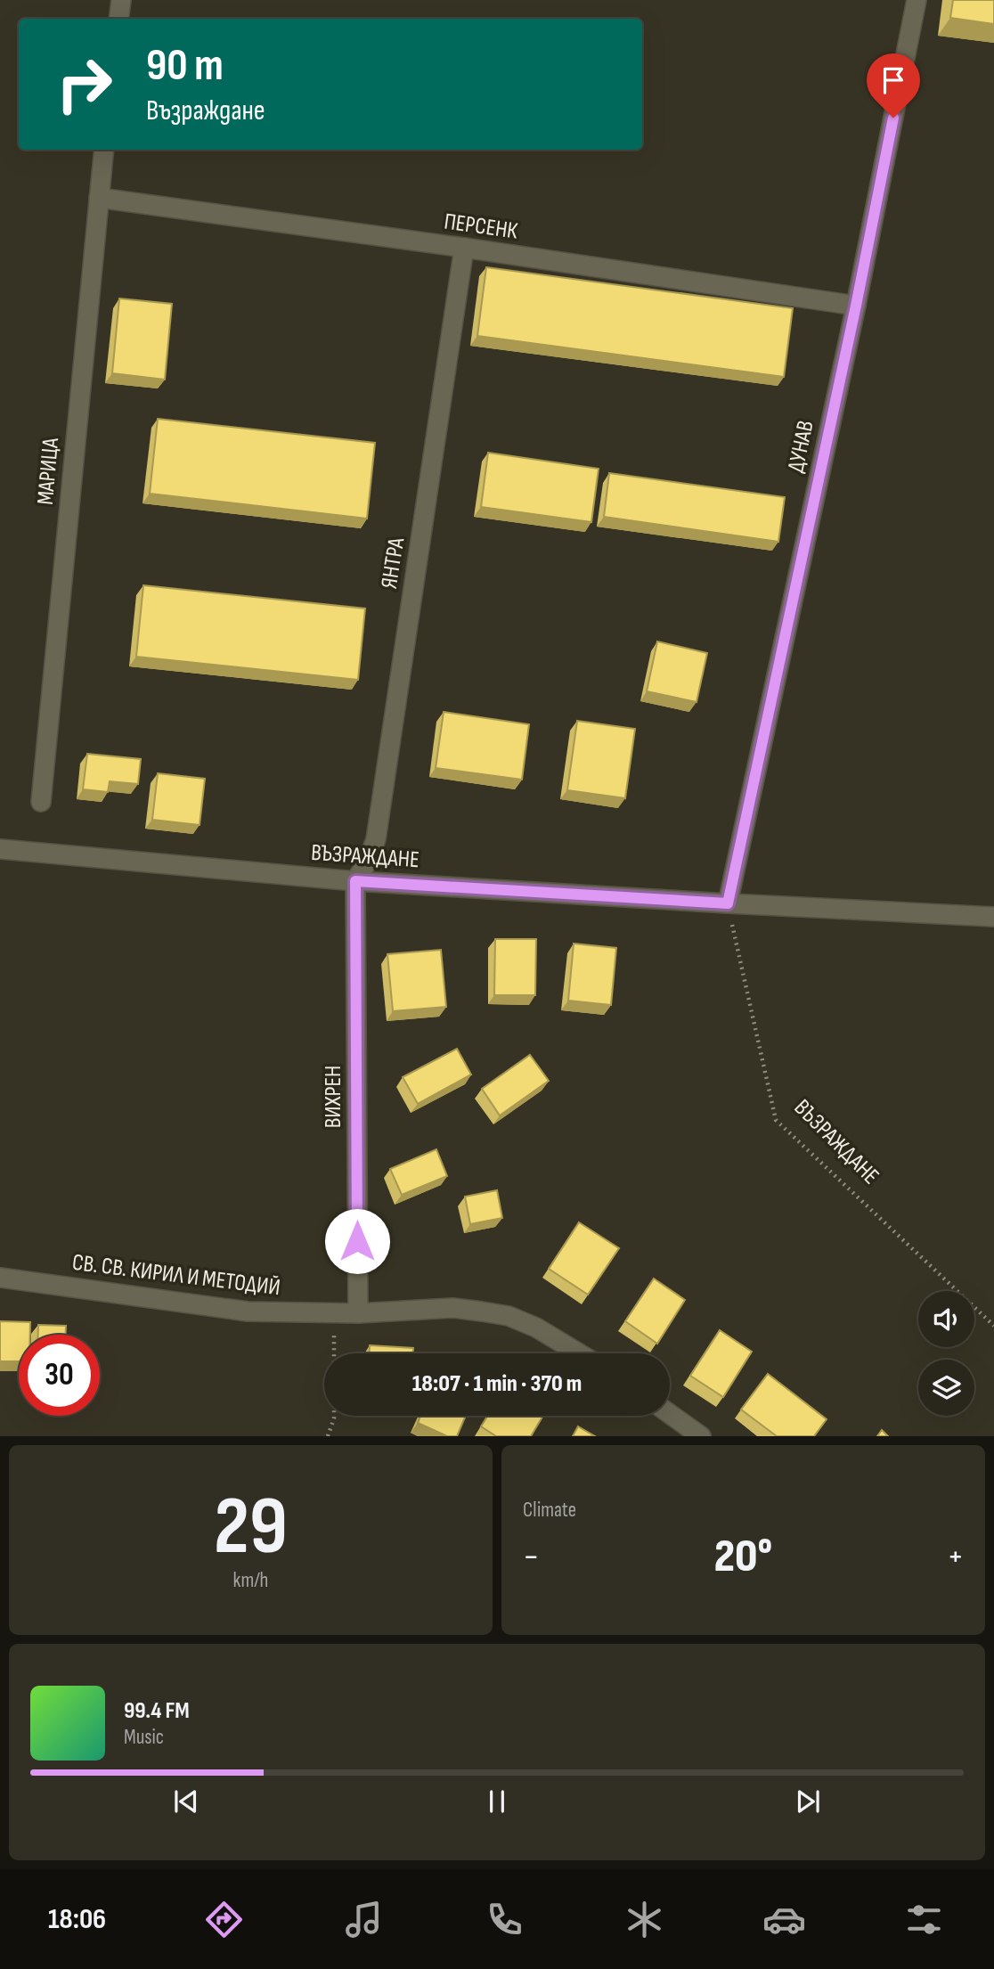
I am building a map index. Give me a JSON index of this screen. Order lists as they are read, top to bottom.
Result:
{
  "streets": {
    "street": [
      "ПЕРСЕНК",
      "ДУНАВ",
      "МАРИЦА",
      "ЯНТРА",
      "ВЪЗРАЖДАНЕ",
      "ВИХРЕН",
      "СВ. СВ. КИРИЛ И МЕТОДИЙ"
    ]
  },
  "crossings": [
    ["ПЕРСЕНК", "ДУНАВ"],
    ["ПЕРСЕНК", "МАРИЦА"],
    ["ПЕРСЕНК", "ЯНТРА"],
    ["ДУНАВ", "ВЪЗРАЖДАНЕ"],
    ["ЯНТРА", "ВЪЗРАЖДАНЕ"],
    ["ЯНТРА", "ВИХРЕН"],
    ["ВЪЗРАЖДАНЕ", "ВИХРЕН"],
    ["ВИХРЕН", "СВ. СВ. КИРИЛ И МЕТОДИЙ"]
  ],
  "page": {
    "turn": ["90 m", "Възраждане"],
    "limit": "30",
    "trip": "18:07 · 1 min · 370 m",
    "tile": [
      ["29", "km/h"],
      "Climate"
    ],
    "heat": ["−", "20°", "+"],
    "song": ["99.4 FM", "Music"],
    "tabs": "18:06"
  }
}
